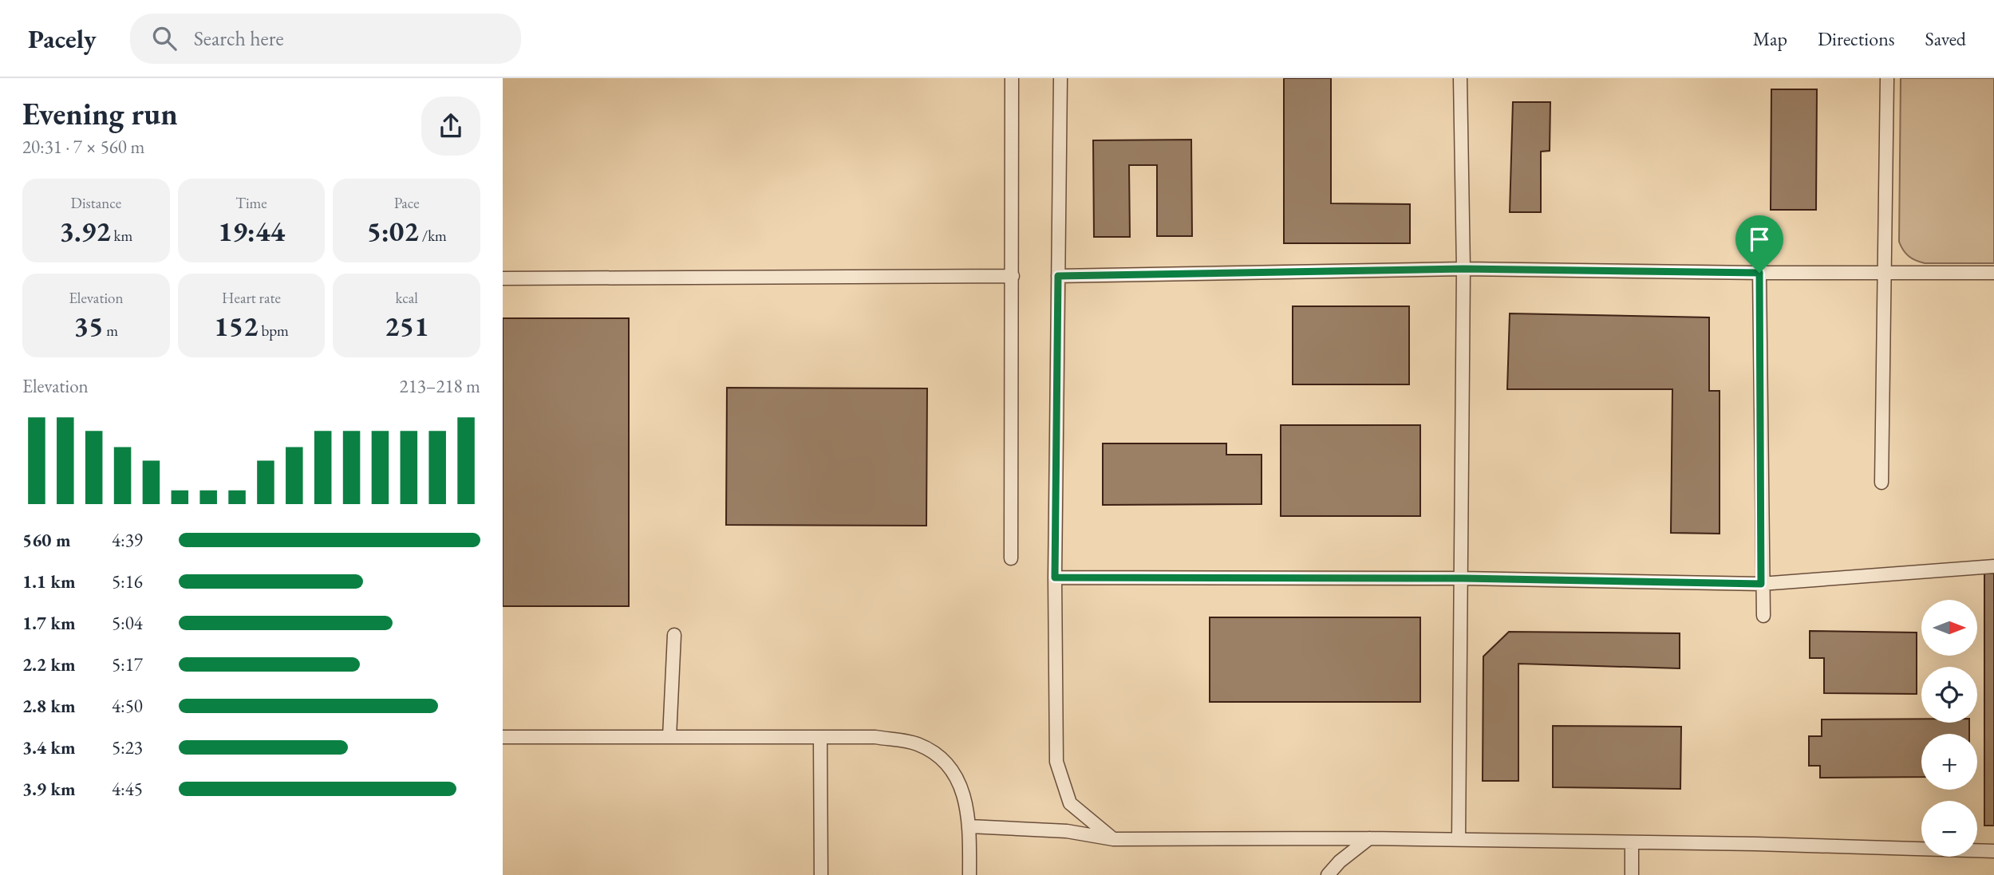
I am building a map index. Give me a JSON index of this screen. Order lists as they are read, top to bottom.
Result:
{
  "north": "right",
  "page": {
    "header": "Pacely",
    "search": "Search here",
    "nav": ["Map", "Directions", "Saved"],
    "heading": ["Evening run", "20:31 · 7 × 560 m"],
    "stats": [
      ["Distance", "3.92 km"],
      ["Time", "19:44"],
      ["Pace", "5:02 /km"],
      ["Elevation", "35 m"],
      ["Heart rate", "152 bpm"],
      ["kcal", "251"]
    ],
    "chart": ["Elevation", "213–218 m"],
    "list": [
      {
        "name": "560 m",
        "note": "4:39"
      },
      {
        "name": "1.1 km",
        "note": "5:16"
      },
      {
        "name": "1.7 km",
        "note": "5:04"
      },
      {
        "name": "2.2 km",
        "note": "5:17"
      },
      {
        "name": "2.8 km",
        "note": "4:50"
      },
      {
        "name": "3.4 km",
        "note": "5:23"
      },
      {
        "name": "3.9 km",
        "note": "4:45"
      }
    ],
    "map_buttons": ["+", "−"]
  }
}
